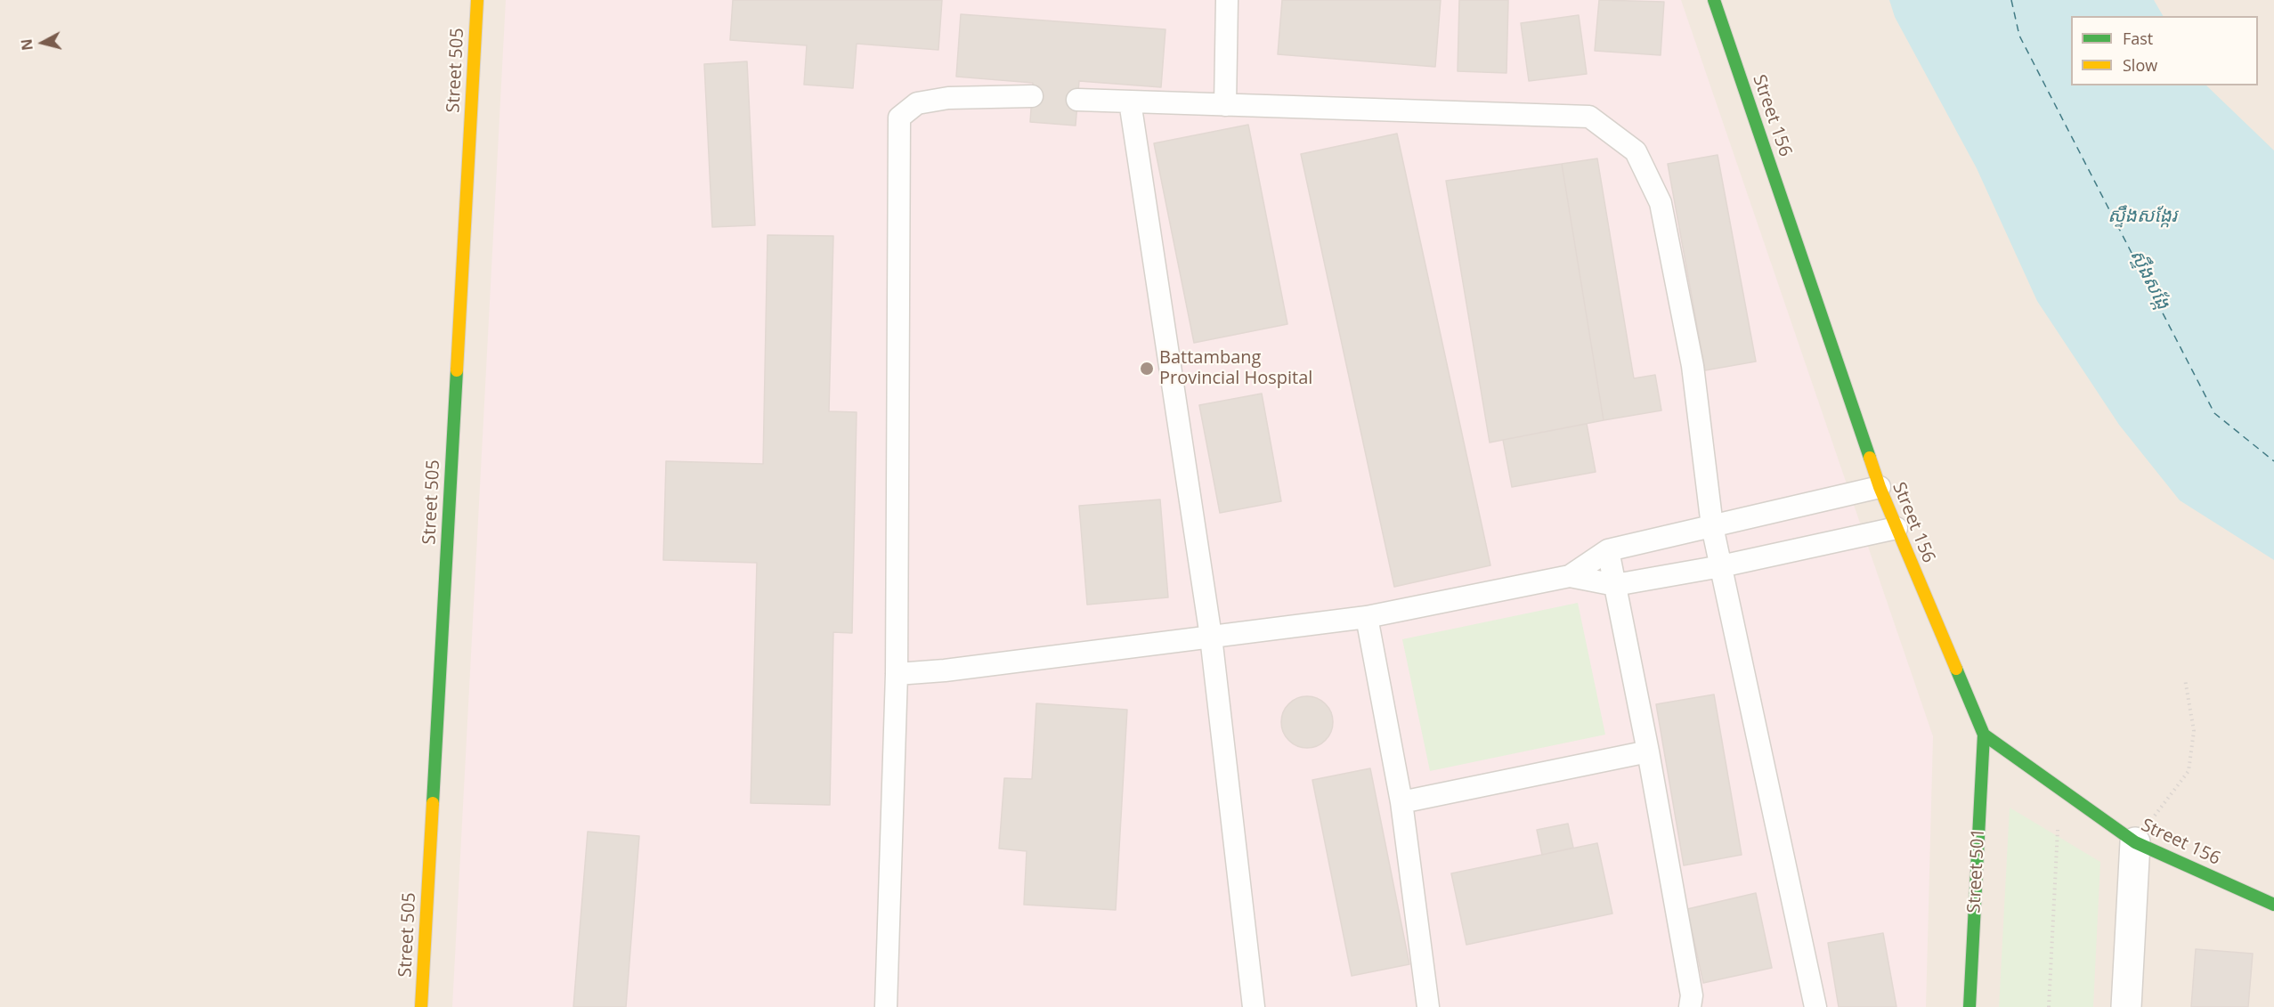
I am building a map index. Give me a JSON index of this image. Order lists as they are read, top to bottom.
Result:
{
  "streets": {
    "street": ["Street 505", "Street 156", "Street 501"]
  },
  "crossings": [
    ["Street 156", "Street 501"]
  ],
  "water": ["ស្ទឹងសង្កែរ", "ស្ទឹងសង្កែ"],
  "places": ["Battambang Provincial Hospital"],
  "legend": ["Fast", "Slow"],
  "north": "left"
}
